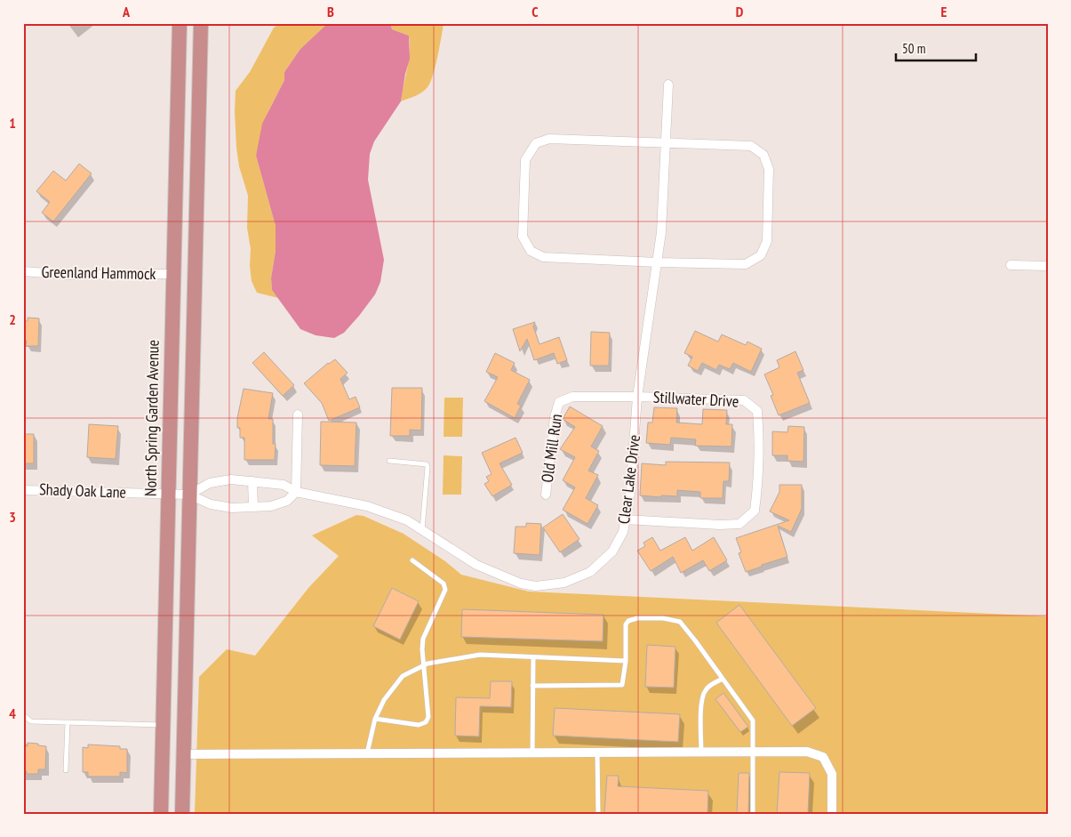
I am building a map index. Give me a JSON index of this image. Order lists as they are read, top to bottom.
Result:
{
  "streets": {
    "highway": ["North Spring Garden Avenue"],
    "street": [
      "Greenland Hammock",
      "Stillwater Drive",
      "Old Mill Run",
      "Clear Lake Drive",
      "Shady Oak Lane"
    ]
  },
  "crossings": [
    ["Greenland Hammock", "North Spring Garden Avenue"],
    ["Stillwater Drive", "Old Mill Run"],
    ["Stillwater Drive", "Clear Lake Drive"],
    ["North Spring Garden Avenue", "Clear Lake Drive"],
    ["North Spring Garden Avenue", "Shady Oak Lane"],
    ["Old Mill Run", "Clear Lake Drive"],
    ["Clear Lake Drive", "Shady Oak Lane"]
  ],
  "scale_bar": "50 m",
  "grid": {
    "columns": [
      "A",
      "B",
      "C",
      "D",
      "E"
    ],
    "rows": [
      "1",
      "2",
      "3",
      "4"
    ]
  }
}
